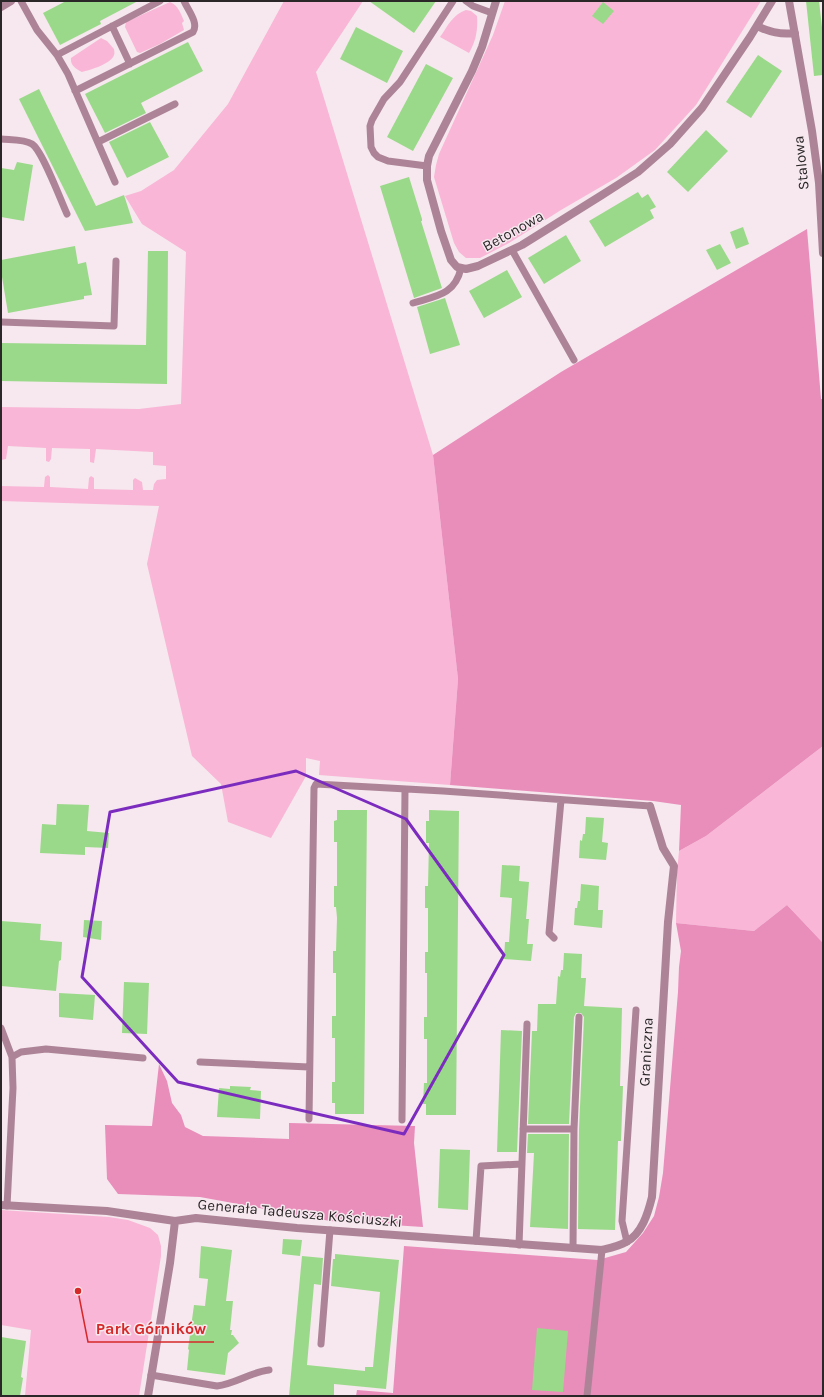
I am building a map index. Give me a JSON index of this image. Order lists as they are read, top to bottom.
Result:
{
  "streets": {
    "street": [
      "Stalowa",
      "Betonowa",
      "Graniczna",
      "Generała Tadeusza Kościuszki"
    ]
  },
  "crossings": [
    ["Graniczna", "Generała Tadeusza Kościuszki"]
  ],
  "places": ["Park Górników"]
}
